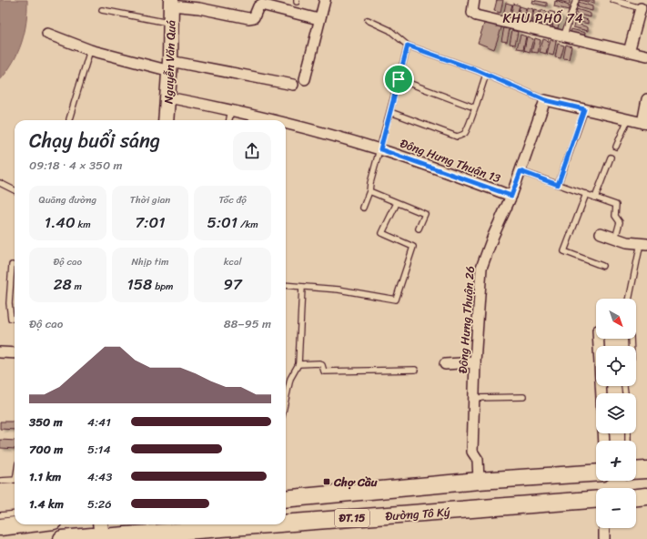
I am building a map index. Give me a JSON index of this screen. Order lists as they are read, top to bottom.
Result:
{
  "streets": {
    "main road": ["Nguyễn Văn Quá", "Đường Tô Ký", "ĐT.15"],
    "street": ["Đông Hưng Thuận 13", "Đông Hưng Thuận 26"]
  },
  "crossings": [
    ["Nguyễn Văn Quá", "Đông Hưng Thuận 13"],
    ["Đông Hưng Thuận 13", "Đông Hưng Thuận 26"],
    ["Đông Hưng Thuận 26", "ĐT.15"]
  ],
  "districts": ["KHU PHỐ 74"],
  "places": {
    "transit": ["Chợ Cầu"]
  },
  "north": "bottom right",
  "page": {
    "heading": ["Chạy buổi sáng", "09:18 · 4 × 350 m"],
    "stats": [
      ["Quãng đường", "1.40 km"],
      ["Thời gian", "7:01"],
      ["Tốc độ", "5:01 /km"],
      ["Độ cao", "28 m"],
      ["Nhịp tim", "158 bpm"],
      ["kcal", "97"]
    ],
    "map_buttons": ["+", "−"],
    "chart": ["Độ cao", "88–95 m"],
    "list": [
      {
        "name": "350 m",
        "note": "4:41"
      },
      {
        "name": "700 m",
        "note": "5:14"
      },
      {
        "name": "1.1 km",
        "note": "4:43"
      },
      {
        "name": "1.4 km",
        "note": "5:26"
      }
    ]
  }
}
